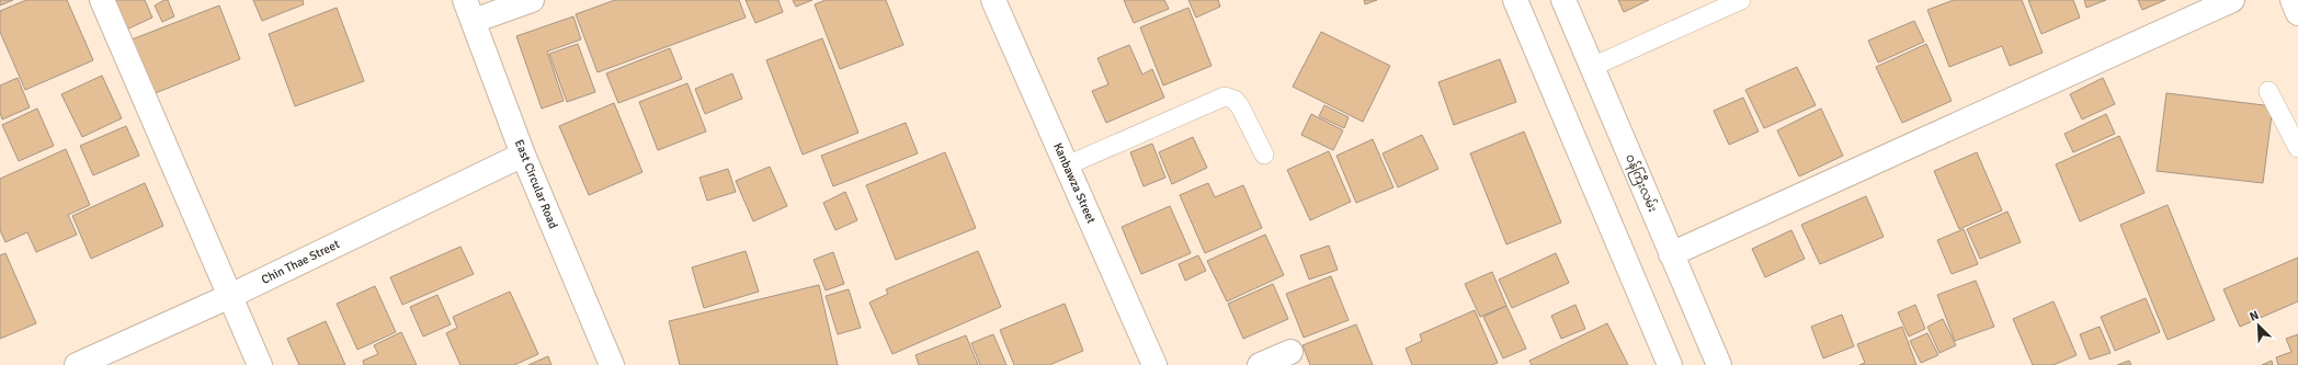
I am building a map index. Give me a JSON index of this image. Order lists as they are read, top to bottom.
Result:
{
  "streets": {
    "street": [
      "Kanbawza Street",
      "ဝန်ကြီးလမ်း",
      "East Circular Road",
      "Chin Thae Street"
    ]
  },
  "crossings": [
    ["East Circular Road", "Chin Thae Street"]
  ],
  "north": "top left"
}
